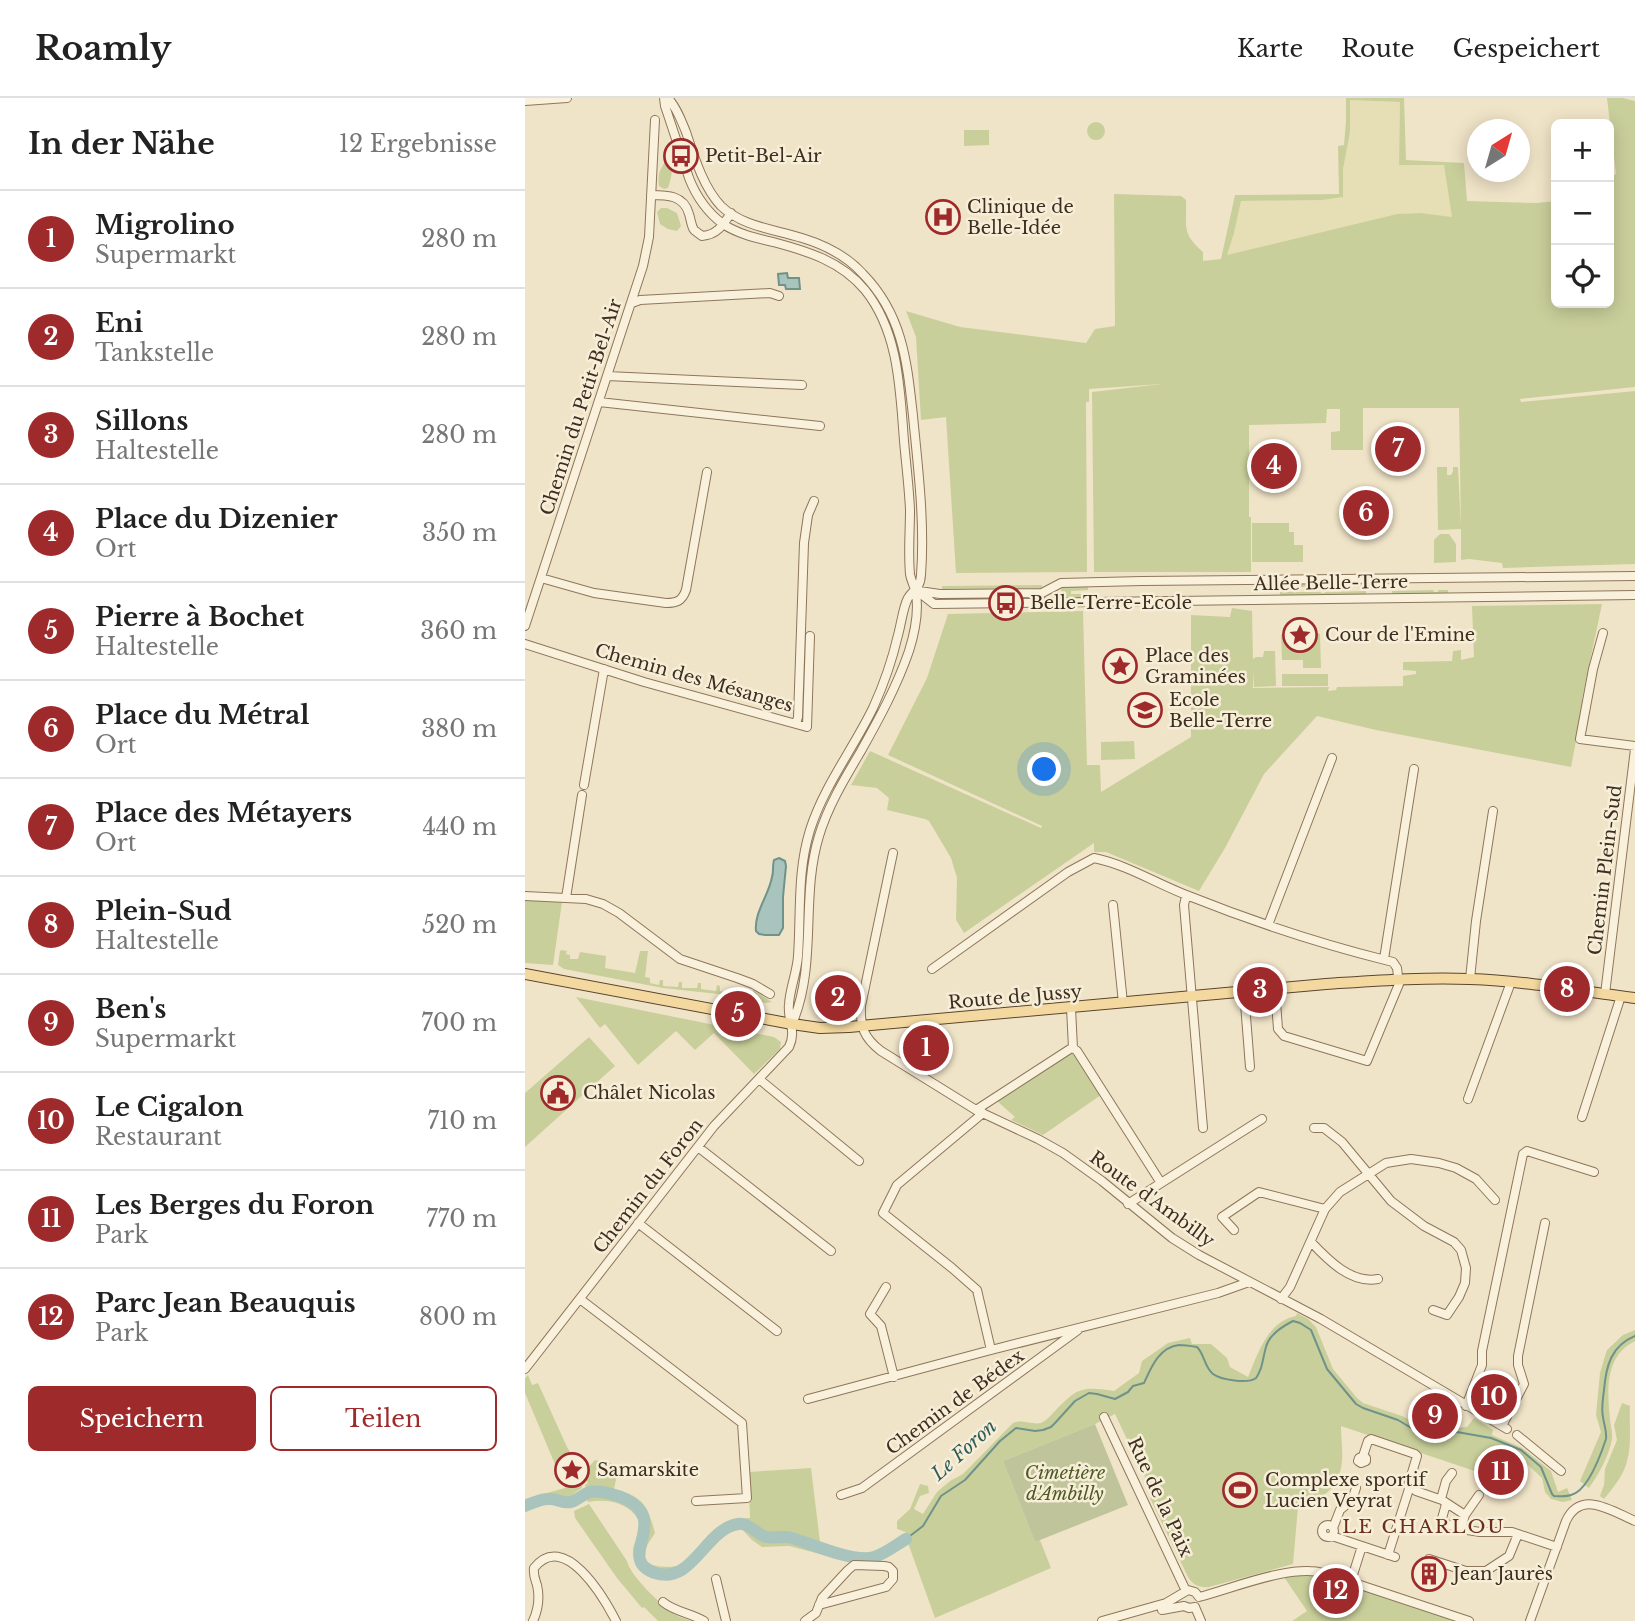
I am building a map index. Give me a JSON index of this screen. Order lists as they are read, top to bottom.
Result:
{
  "streets": {
    "main road": ["Route de Jussy"],
    "street": [
      "Chemin du Petit-Bel-Air",
      "Allée Belle-Terre",
      "Chemin des Mésanges",
      "Chemin Plein-Sud",
      "Chemin du Foron",
      "Route d'Ambilly",
      "Chemin de Bédex",
      "Rue de la Paix"
    ]
  },
  "crossings": [
    ["Allée Belle-Terre", "Chemin du Foron"],
    ["Chemin Plein-Sud", "Route de Jussy"],
    ["Route de Jussy", "Chemin du Foron"],
    ["Route de Jussy", "Route d'Ambilly"],
    ["Route d'Ambilly", "Chemin de Bédex"]
  ],
  "districts": ["LE CHARLOU"],
  "water": ["Le Foron"],
  "parks": ["Cimetière d'Ambilly"],
  "places": {
    "bus stop": ["Petit-Bel-Air", "Belle-Terre-Ecole"],
    "hospital": ["Clinique de Belle-Idée"],
    "place": ["Cour de l'Emine", "Place des Graminées", "Samarskite"],
    "school or university": ["Ecole Belle-Terre"],
    "public building": ["Châlet Nicolas"],
    "sports": ["Complexe sportif Lucien Veyrat"],
    "building": ["Jean Jaurès"]
  },
  "north": "top right",
  "page": {
    "header": "Roamly",
    "nav": ["Karte", "Route", "Gespeichert"],
    "heading": ["In der Nähe", "12 Ergebnisse"],
    "map_buttons": ["+", "−"],
    "list": [
      {
        "mark": "1",
        "name": "Migrolino",
        "note": "Supermarkt",
        "value": "280 m"
      },
      {
        "mark": "2",
        "name": "Eni",
        "note": "Tankstelle",
        "value": "280 m"
      },
      {
        "mark": "3",
        "name": "Sillons",
        "note": "Haltestelle",
        "value": "280 m"
      },
      {
        "mark": "4",
        "name": "Place du Dizenier",
        "note": "Ort",
        "value": "350 m"
      },
      {
        "mark": "5",
        "name": "Pierre à Bochet",
        "note": "Haltestelle",
        "value": "360 m"
      },
      {
        "mark": "6",
        "name": "Place du Métral",
        "note": "Ort",
        "value": "380 m"
      },
      {
        "mark": "7",
        "name": "Place des Métayers",
        "note": "Ort",
        "value": "440 m"
      },
      {
        "mark": "8",
        "name": "Plein-Sud",
        "note": "Haltestelle",
        "value": "520 m"
      },
      {
        "mark": "9",
        "name": "Ben's",
        "note": "Supermarkt",
        "value": "700 m"
      },
      {
        "mark": "10",
        "name": "Le Cigalon",
        "note": "Restaurant",
        "value": "710 m"
      },
      {
        "mark": "11",
        "name": "Les Berges du Foron",
        "note": "Park",
        "value": "770 m"
      },
      {
        "mark": "12",
        "name": "Parc Jean Beauquis",
        "note": "Park",
        "value": "800 m"
      }
    ],
    "pins": [
      "7",
      "4",
      "6",
      "8",
      "3",
      "2",
      "5",
      "1",
      "10",
      "9",
      "11",
      "12"
    ],
    "buttons": ["Speichern", "Teilen"]
  }
}
